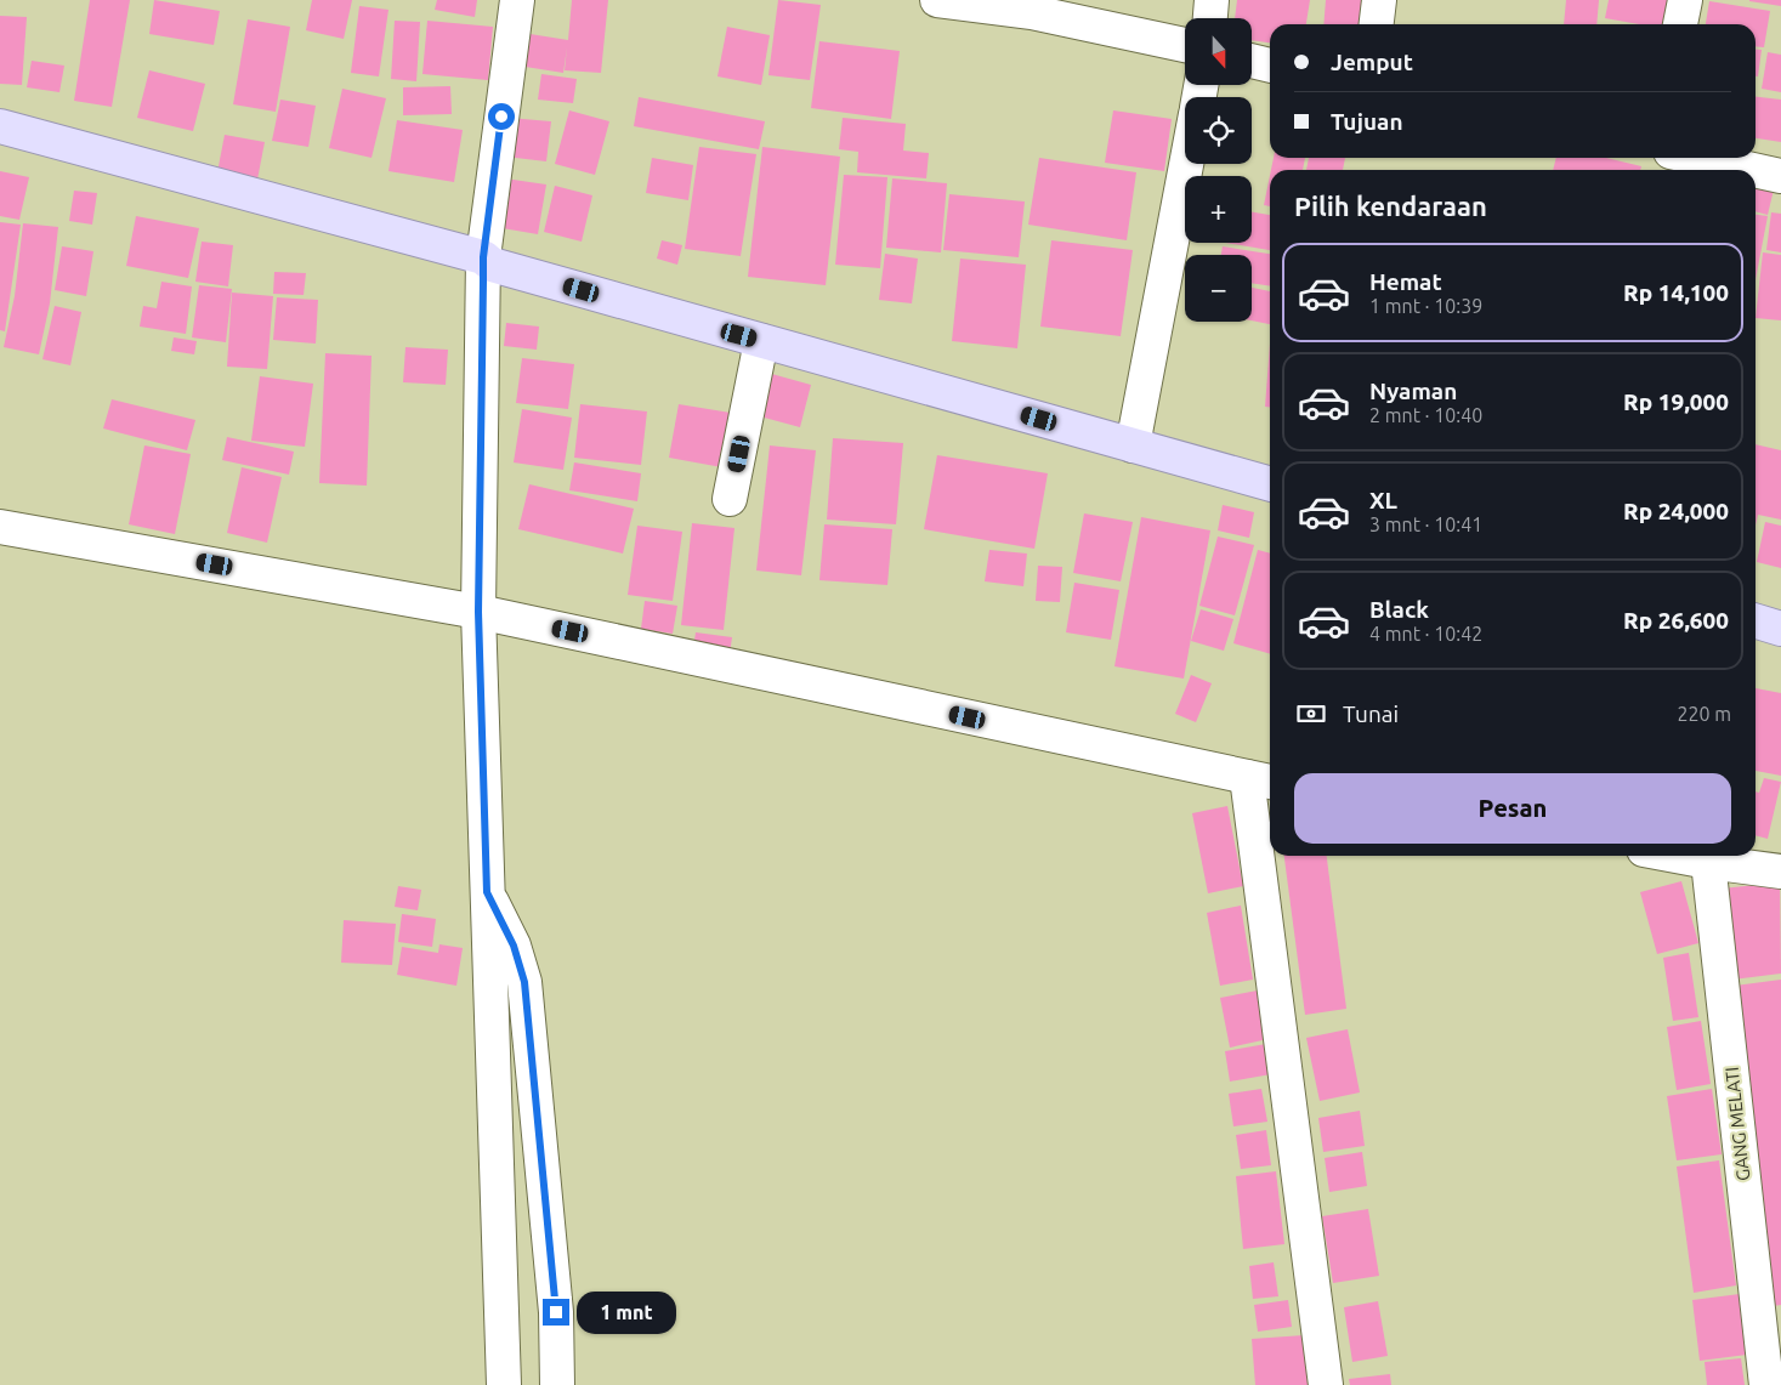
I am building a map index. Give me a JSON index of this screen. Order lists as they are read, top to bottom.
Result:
{
  "streets": {
    "street": ["GANG MELATI"]
  },
  "north": "bottom",
  "page": {
    "map_buttons": ["+", "−"],
    "banner": ["Jemput", "Tujuan"],
    "heading": "Pilih kendaraan",
    "list": [
      {
        "name": "Hemat",
        "note": "1 mnt · 10:39",
        "value": "Rp 14,100"
      },
      {
        "name": "Nyaman",
        "note": "2 mnt · 10:40",
        "value": "Rp 19,000"
      },
      {
        "name": "XL",
        "note": "3 mnt · 10:41",
        "value": "Rp 24,000"
      },
      {
        "name": "Black",
        "note": "4 mnt · 10:42",
        "value": "Rp 26,600"
      }
    ],
    "pay": ["Tunai", "220 m"],
    "buttons": "Pesan",
    "bubble": "1 mnt"
  }
}
